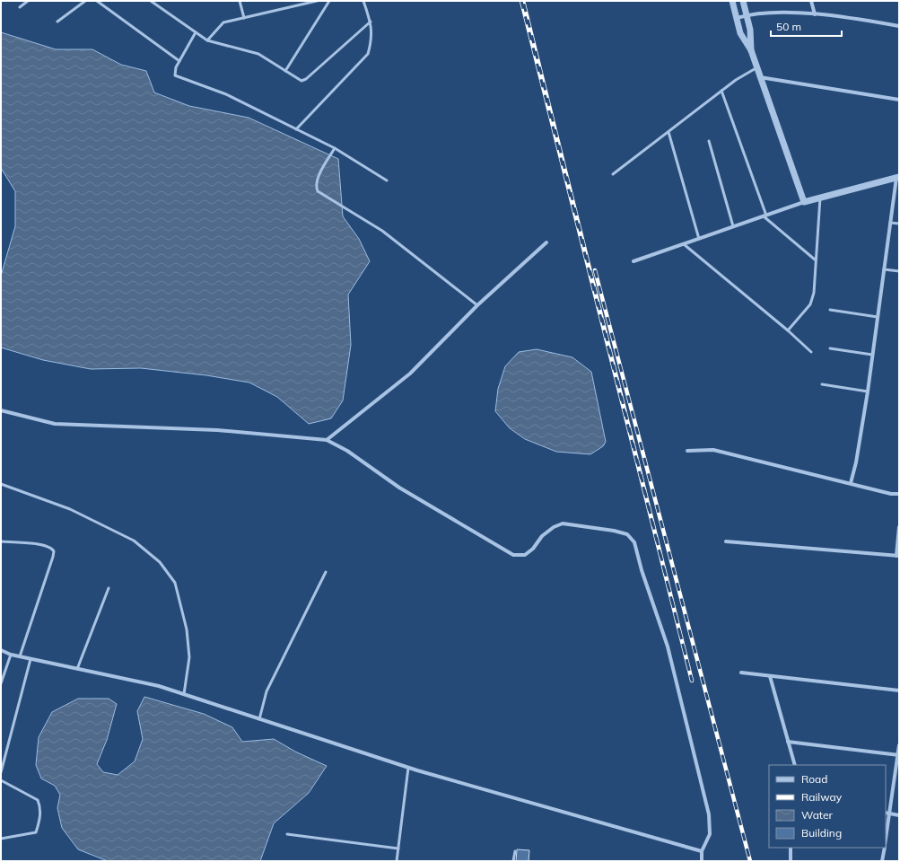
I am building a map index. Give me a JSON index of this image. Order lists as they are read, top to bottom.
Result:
{
  "legend": [
    "Road",
    "Railway",
    "Water",
    "Building"
  ],
  "scale_bar": "50 m"
}
